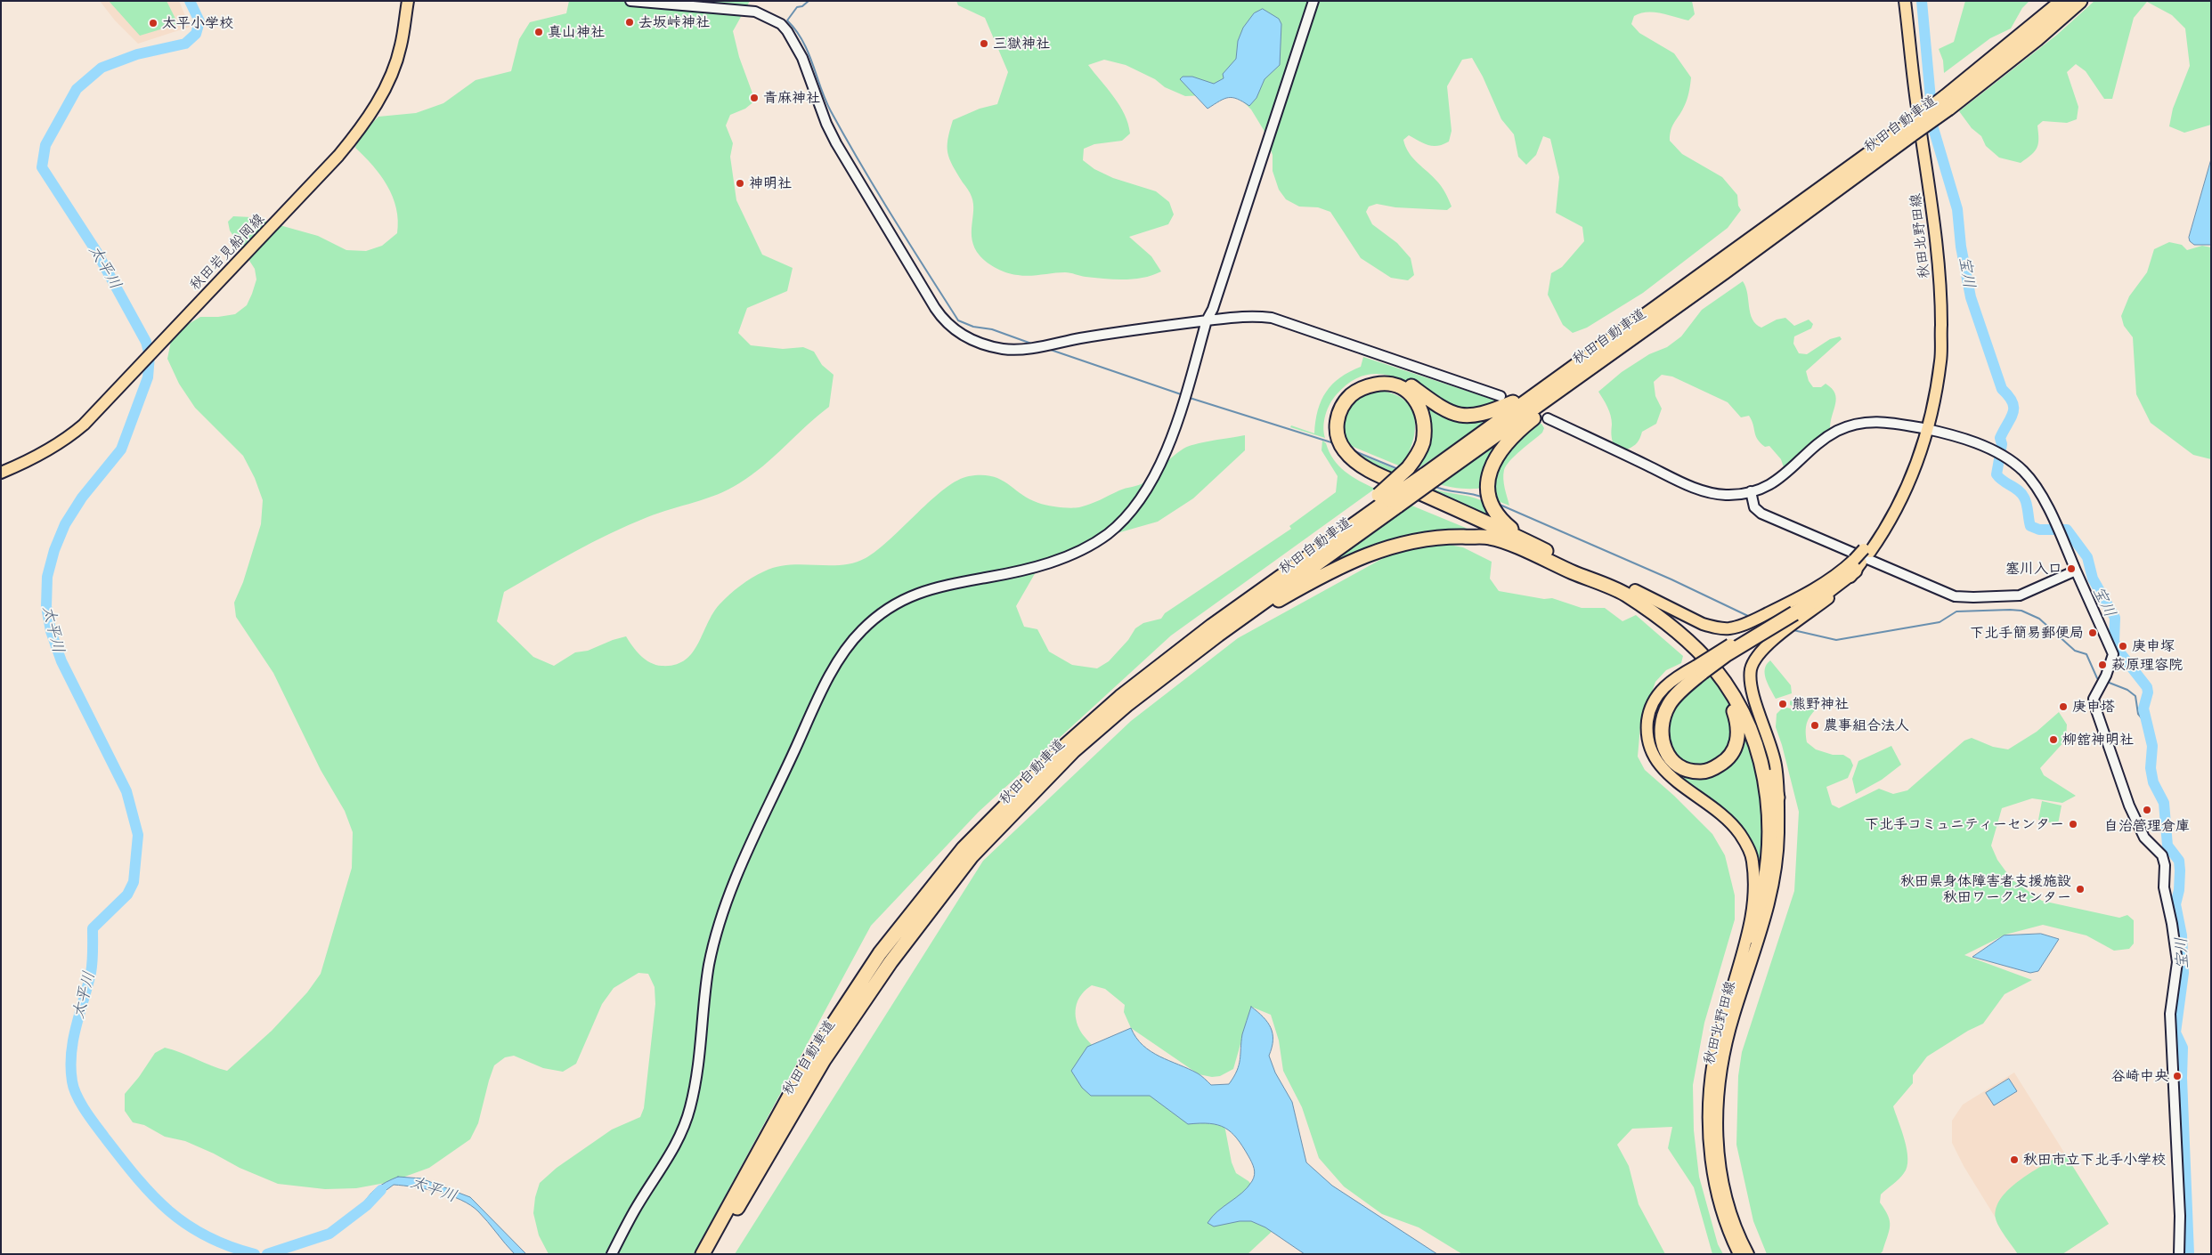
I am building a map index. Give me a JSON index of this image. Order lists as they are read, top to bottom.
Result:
{
  "streets": {
    "highway": ["秋田自動車道"],
    "main road": ["秋田北野田線", "秋田岩見船岡線"]
  },
  "water": ["太平川", "宝川"],
  "places": [
    "去坂峠神社",
    "太平小学校",
    "真山神社",
    "三獄神社",
    "青麻神社",
    "神明社",
    "塞川入口",
    "下北手簡易郵便局",
    "庚申塚",
    "萩原理容院",
    "熊野神社",
    "庚申塔",
    "農事組合法人",
    "柳舘神明社",
    "自治管理倉庫",
    "下北手コミュニティーセンター",
    "秋田県身体障害者支援施設 秋田ワークセンター",
    "谷崎中央",
    "秋田市立下北手小学校"
  ]
}
